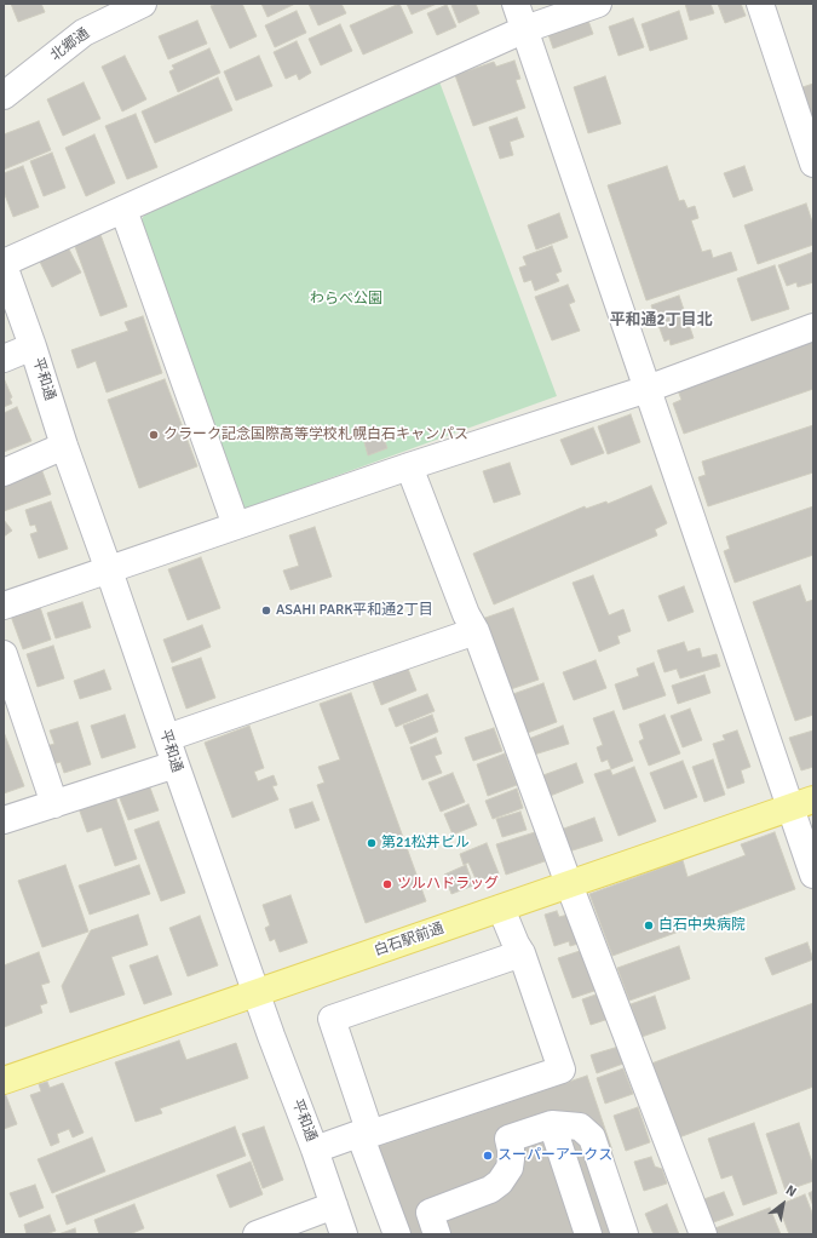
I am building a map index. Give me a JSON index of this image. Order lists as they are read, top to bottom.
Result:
{
  "streets": {
    "main road": ["白石駅前通"],
    "street": ["北郷通", "平和通"]
  },
  "crossings": [
    ["平和通", "白石駅前通"]
  ],
  "districts": ["平和通2丁目北"],
  "parks": ["わらべ公園"],
  "places": [
    "クラーク記念国際高等学校札幌白石キャンパス",
    "ASAHI PARK平和通2丁目",
    "第21松井ビル",
    "ツルハドラッグ",
    "白石中央病院",
    "スーパーアークス"
  ],
  "north": "top right"
}
